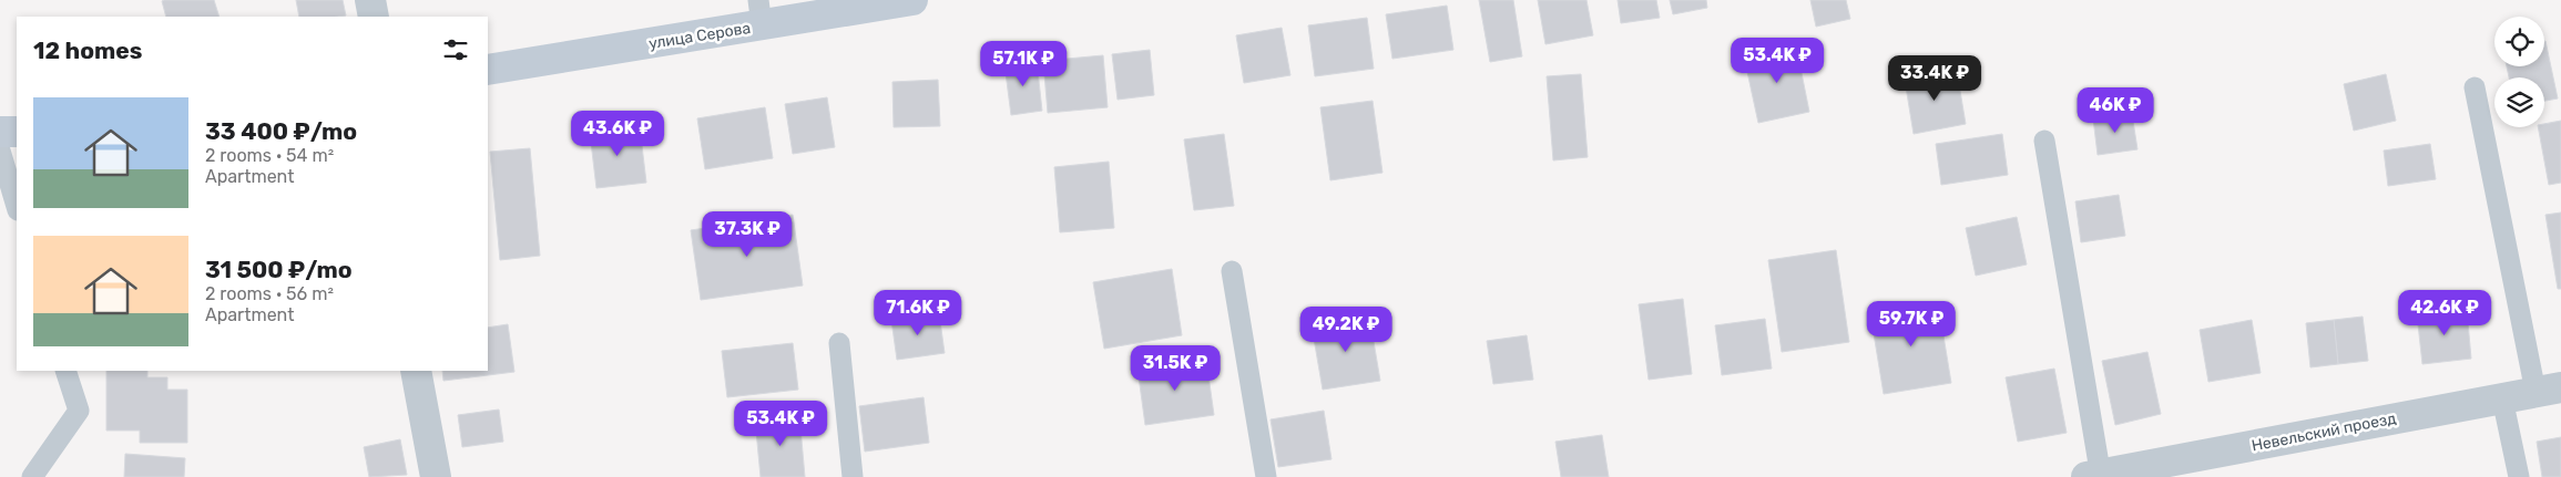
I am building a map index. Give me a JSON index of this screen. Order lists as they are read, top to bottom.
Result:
{
  "streets": {
    "main road": ["улица Серова"],
    "street": ["Невельский проезд"]
  },
  "page": {
    "heading": "12 homes",
    "price": [
      "53.4K ₽",
      "57.1K ₽",
      "33.4K ₽",
      "46K ₽",
      "43.6K ₽",
      "37.3K ₽",
      "71.6K ₽",
      "42.6K ₽",
      "59.7K ₽",
      "49.2K ₽",
      "31.5K ₽",
      "53.4K ₽"
    ],
    "list": [
      {
        "name": "33 400 ₽/mo",
        "note": "2 rooms · 54 m² · Apartment"
      },
      {
        "name": "31 500 ₽/mo",
        "note": "2 rooms · 56 m² · Apartment"
      }
    ]
  }
}
